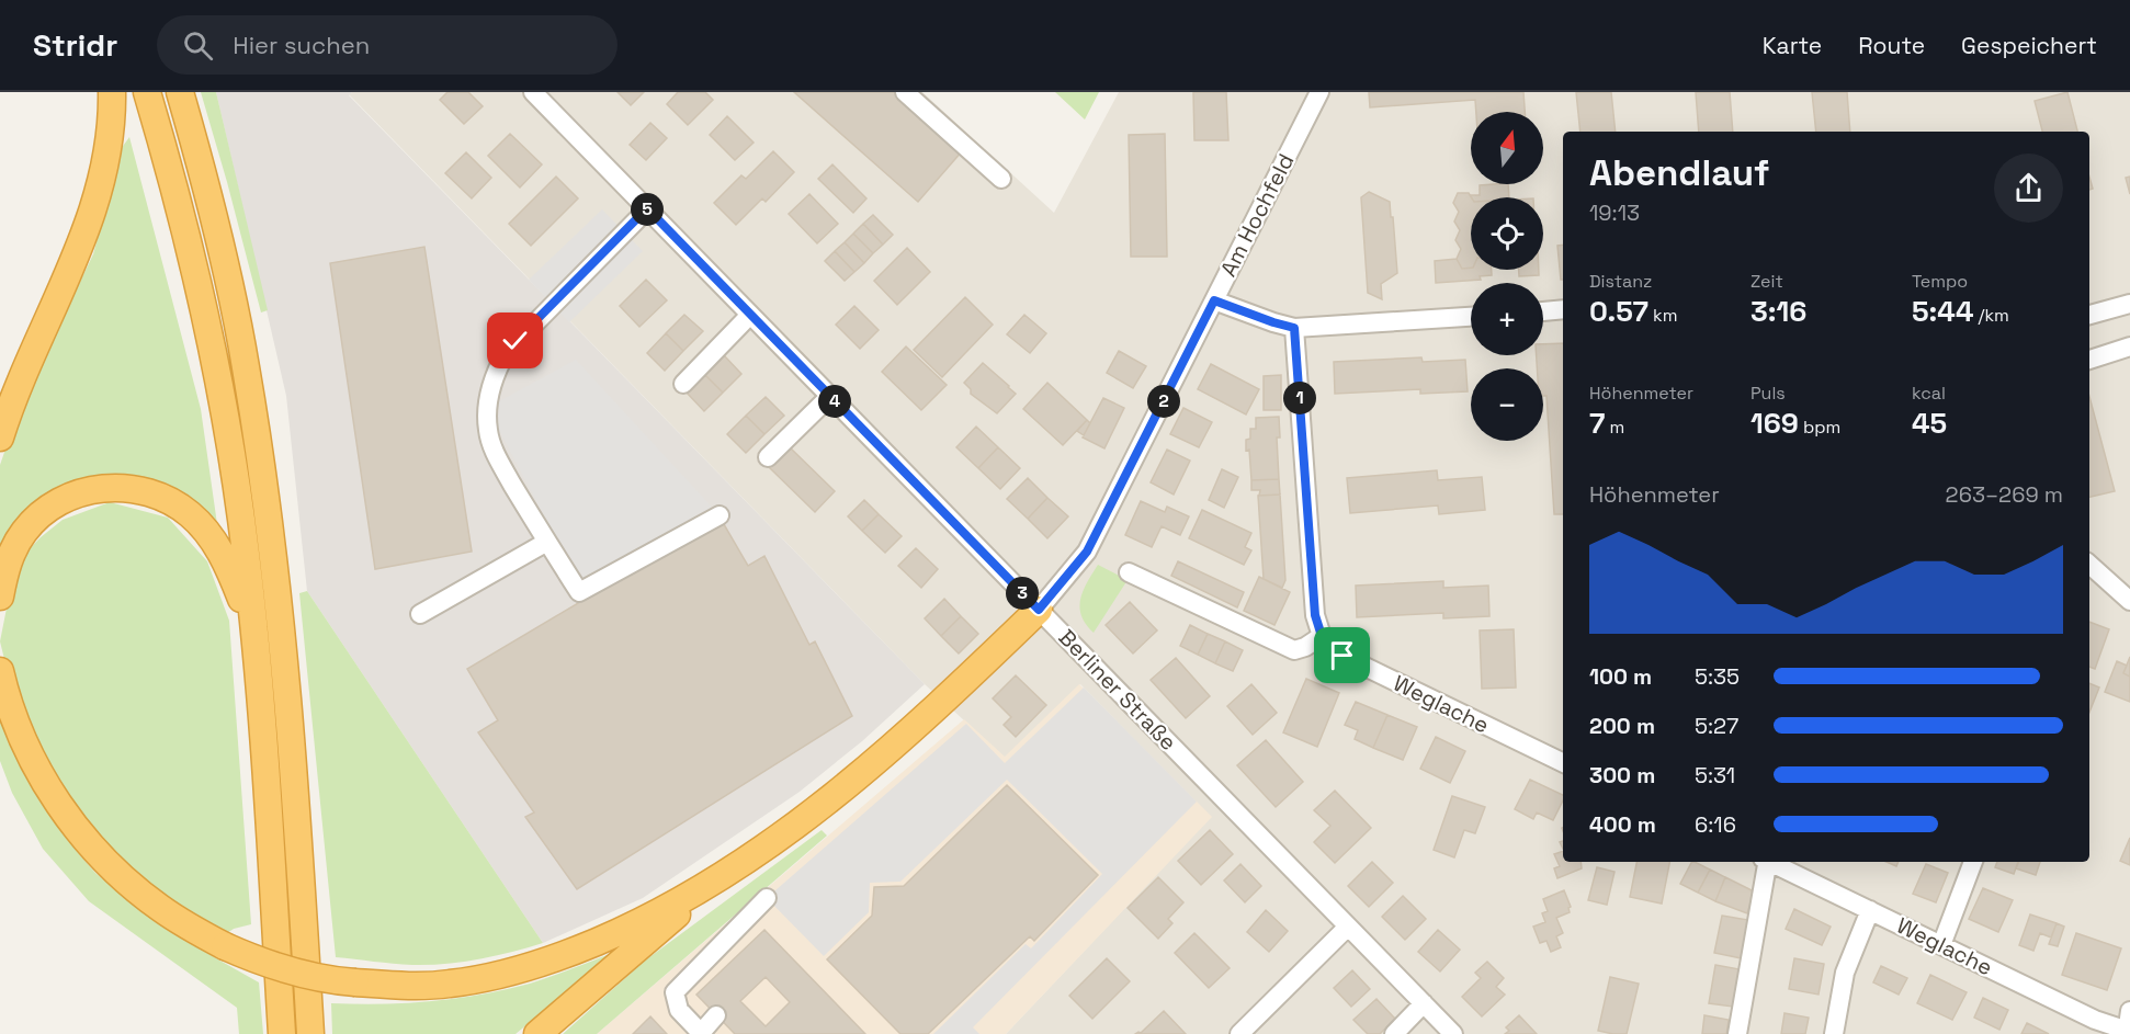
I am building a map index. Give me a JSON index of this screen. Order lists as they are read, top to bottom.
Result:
{
  "streets": {
    "street": ["Am Hochfeld", "Berliner Straße", "Weglache"]
  },
  "crossings": [
    ["Am Hochfeld", "Berliner Straße"]
  ],
  "north": "top",
  "page": {
    "header": "Stridr",
    "search": "Hier suchen",
    "nav": ["Karte", "Route", "Gespeichert"],
    "map_buttons": ["+", "−"],
    "heading": ["Abendlauf", "19:13"],
    "pins": [
      "5",
      "1",
      "2",
      "4",
      "3"
    ],
    "stats": [
      ["Distanz", "0.57 km"],
      ["Zeit", "3:16"],
      ["Tempo", "5:44 /km"],
      ["Höhenmeter", "7 m"],
      ["Puls", "169 bpm"],
      ["kcal", "45"]
    ],
    "chart": ["Höhenmeter", "263–269 m"],
    "list": [
      {
        "name": "100 m",
        "note": "5:35"
      },
      {
        "name": "200 m",
        "note": "5:27"
      },
      {
        "name": "300 m",
        "note": "5:31"
      },
      {
        "name": "400 m",
        "note": "6:16"
      }
    ]
  }
}
